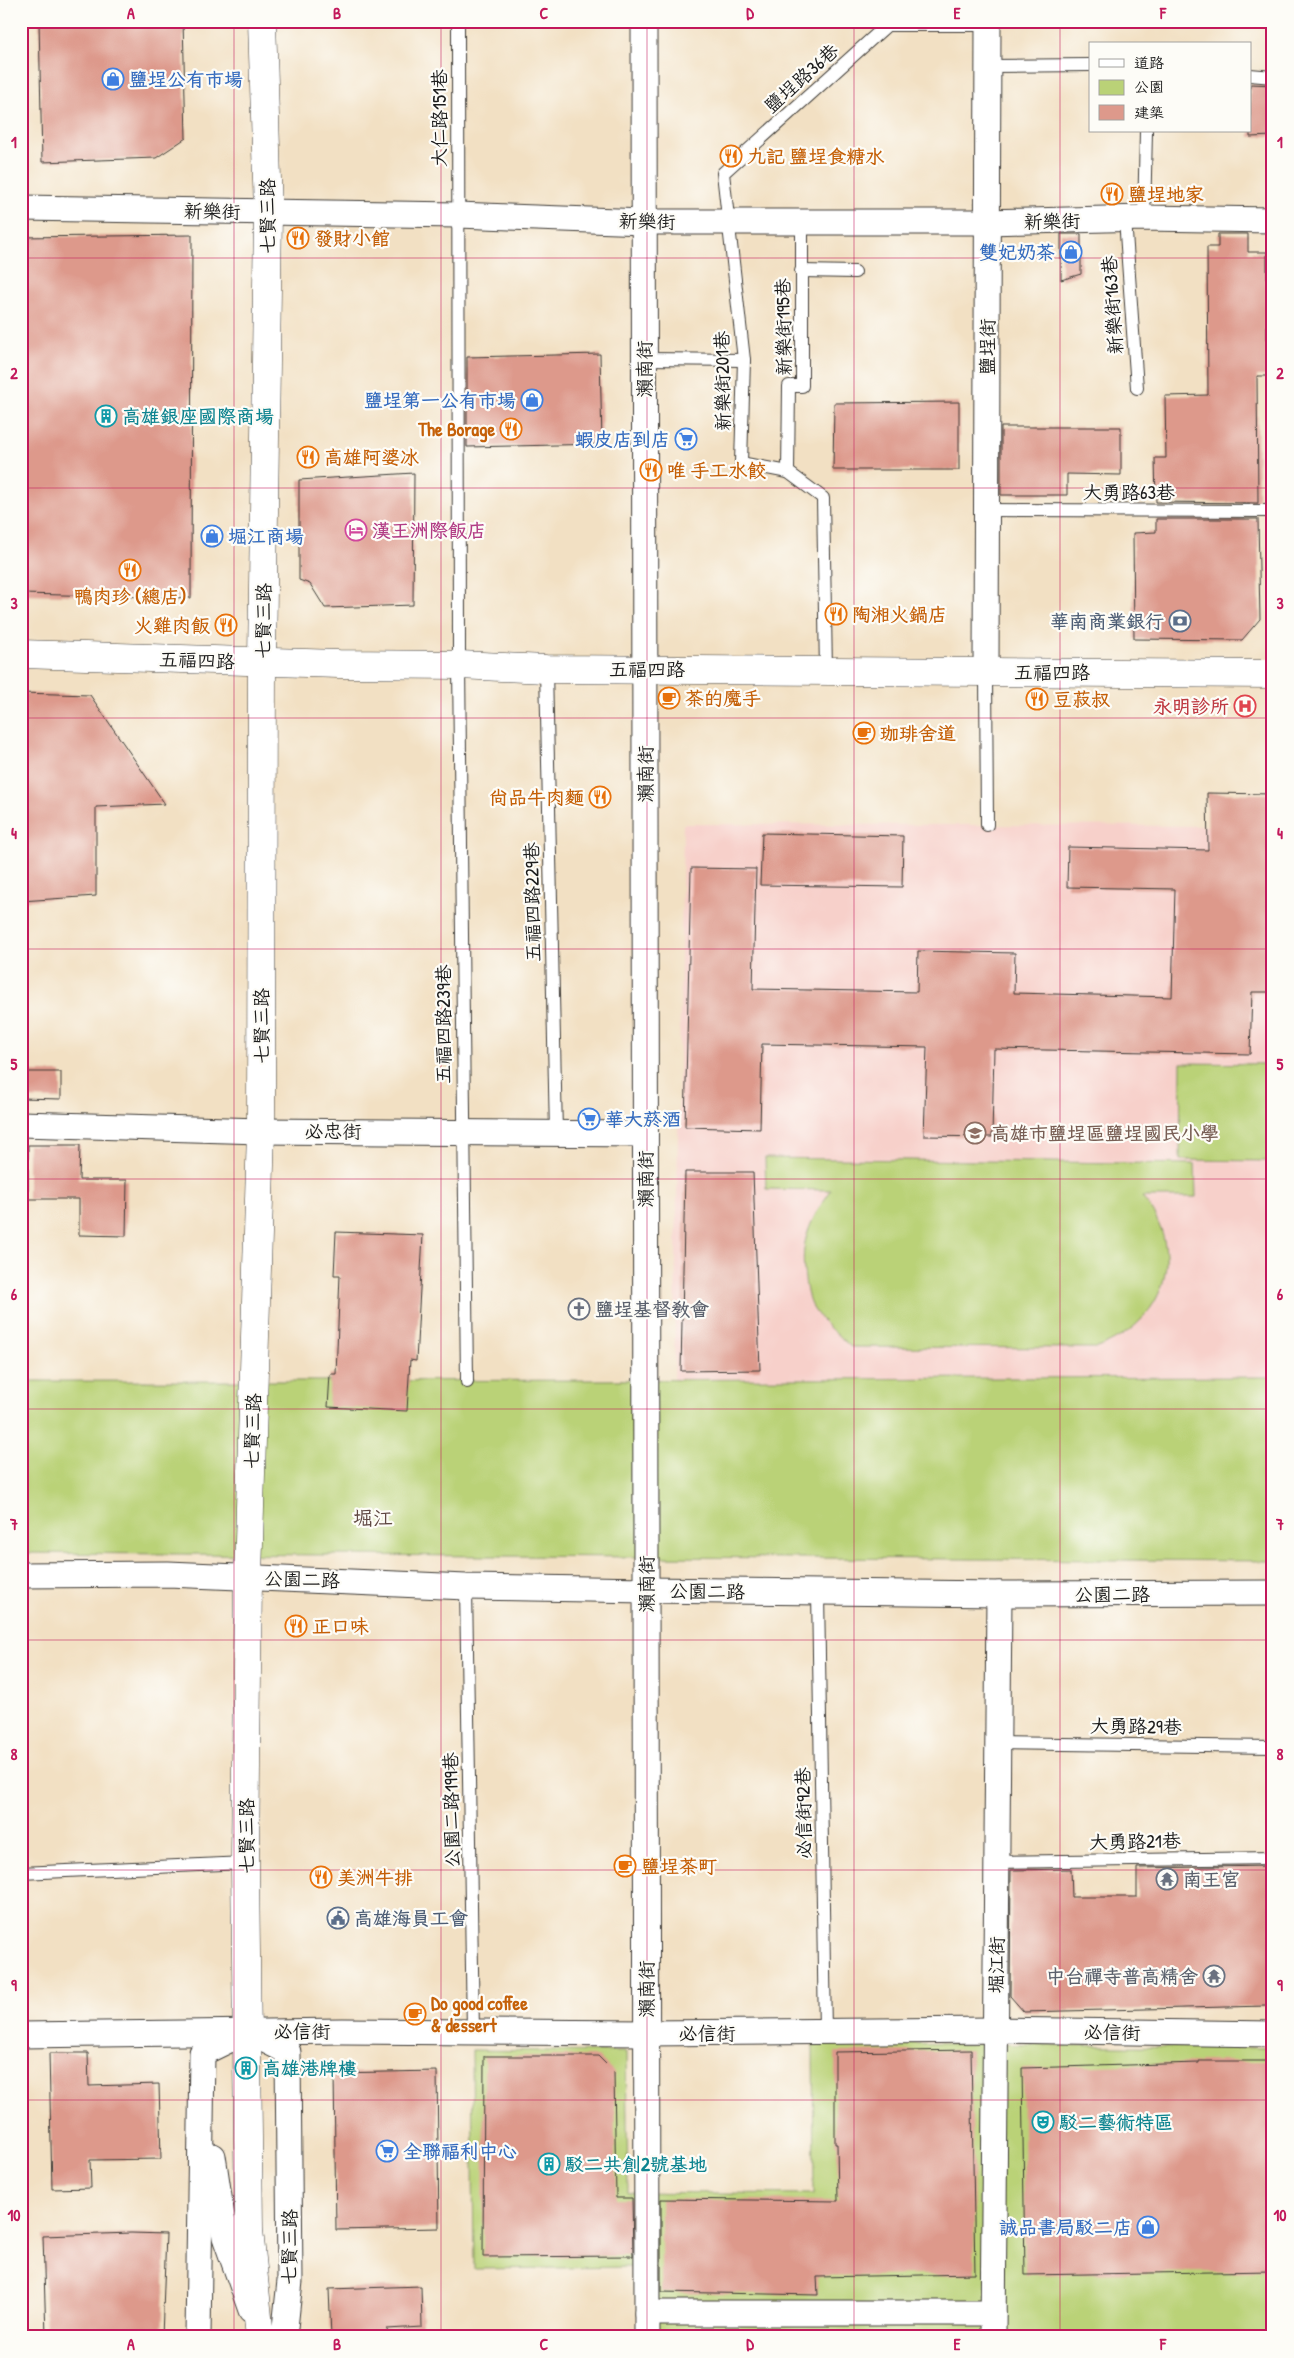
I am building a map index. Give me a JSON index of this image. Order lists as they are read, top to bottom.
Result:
{
  "streets": {
    "street": [
      "新樂街",
      "七賢三路",
      "鹽埕街",
      "瀨南街",
      "五福四路",
      "必忠街",
      "公園二路",
      "堀江街",
      "必信街"
    ],
    "lane": [
      "鹽埕路36巷",
      "大仁路151巷",
      "新樂街163巷",
      "新樂街195巷",
      "新樂街201巷",
      "大勇路63巷",
      "五福四路229巷",
      "五福四路239巷",
      "大勇路29巷",
      "公園二路199巷",
      "必信街92巷",
      "大勇路21巷"
    ]
  },
  "crossings": [
    ["鹽埕路36巷", "新樂街"],
    ["鹽埕路36巷", "鹽埕街"],
    ["鹽埕路36巷", "新樂街201巷"],
    ["大仁路151巷", "新樂街"],
    ["大仁路151巷", "五福四路"],
    ["大仁路151巷", "五福四路239巷"],
    ["新樂街", "七賢三路"],
    ["新樂街", "新樂街163巷"],
    ["新樂街", "新樂街195巷"],
    ["新樂街", "鹽埕街"],
    ["新樂街", "瀨南街"],
    ["新樂街", "新樂街201巷"],
    ["七賢三路", "五福四路"],
    ["七賢三路", "必忠街"],
    ["七賢三路", "公園二路"],
    ["七賢三路", "必信街"],
    ["新樂街195巷", "新樂街201巷"],
    ["鹽埕街", "大勇路63巷"],
    ["鹽埕街", "五福四路"],
    ["瀨南街", "五福四路"],
    ["瀨南街", "必忠街"],
    ["瀨南街", "公園二路"],
    ["瀨南街", "必信街"],
    ["五福四路", "五福四路229巷"],
    ["五福四路", "五福四路239巷"],
    ["五福四路229巷", "必忠街"],
    ["五福四路239巷", "必忠街"],
    ["公園二路", "公園二路199巷"],
    ["公園二路", "必信街92巷"],
    ["公園二路", "堀江街"],
    ["大勇路29巷", "堀江街"],
    ["公園二路199巷", "必信街"],
    ["必信街92巷", "必信街"],
    ["大勇路21巷", "堀江街"],
    ["堀江街", "必信街"]
  ],
  "districts": ["堀江"],
  "places": {
    "shop": [
      "鹽埕公有市場",
      "雙妃奶茶",
      "鹽埕第一公有市場",
      "堀江商場",
      "誠品書局駁二店"
    ],
    "restaurant": [
      "九記 鹽埕食糖水",
      "鹽埕地家",
      "發財小館",
      "The Borage",
      "高雄阿婆冰",
      "唯 手工水餃",
      "鴨肉珍 (總店)",
      "陶湘火鍋店",
      "火雞肉飯",
      "豆菽叔",
      "尚品牛肉麵",
      "正口味",
      "美洲牛排"
    ],
    "building": ["高雄銀座國際商場", "高雄港牌樓", "駁二共創2號基地"],
    "supermarket": ["蝦皮店到店", "華大菸酒", "全聯福利中心"],
    "hotel": ["漢王洲際飯店"],
    "bank": ["華南商業銀行"],
    "cafe": [
      "茶的魔手",
      "珈琲舍道",
      "鹽埕茶町",
      "Do good coffee & dessert"
    ],
    "hospital": ["永明診所"],
    "school or university": ["高雄市鹽埕區鹽埕國民小學"],
    "church": ["鹽埕基督教會"],
    "temple": ["南王宮", "中台禪寺普高精舍"],
    "public building": ["高雄海員工會"],
    "theatre": ["駁二藝術特區"]
  },
  "legend": ["道路", "公園", "建築"],
  "grid": {
    "columns": [
      "A",
      "B",
      "C",
      "D",
      "E",
      "F"
    ],
    "rows": [
      "1",
      "2",
      "3",
      "4",
      "5",
      "6",
      "7",
      "8",
      "9",
      "10"
    ]
  }
}
